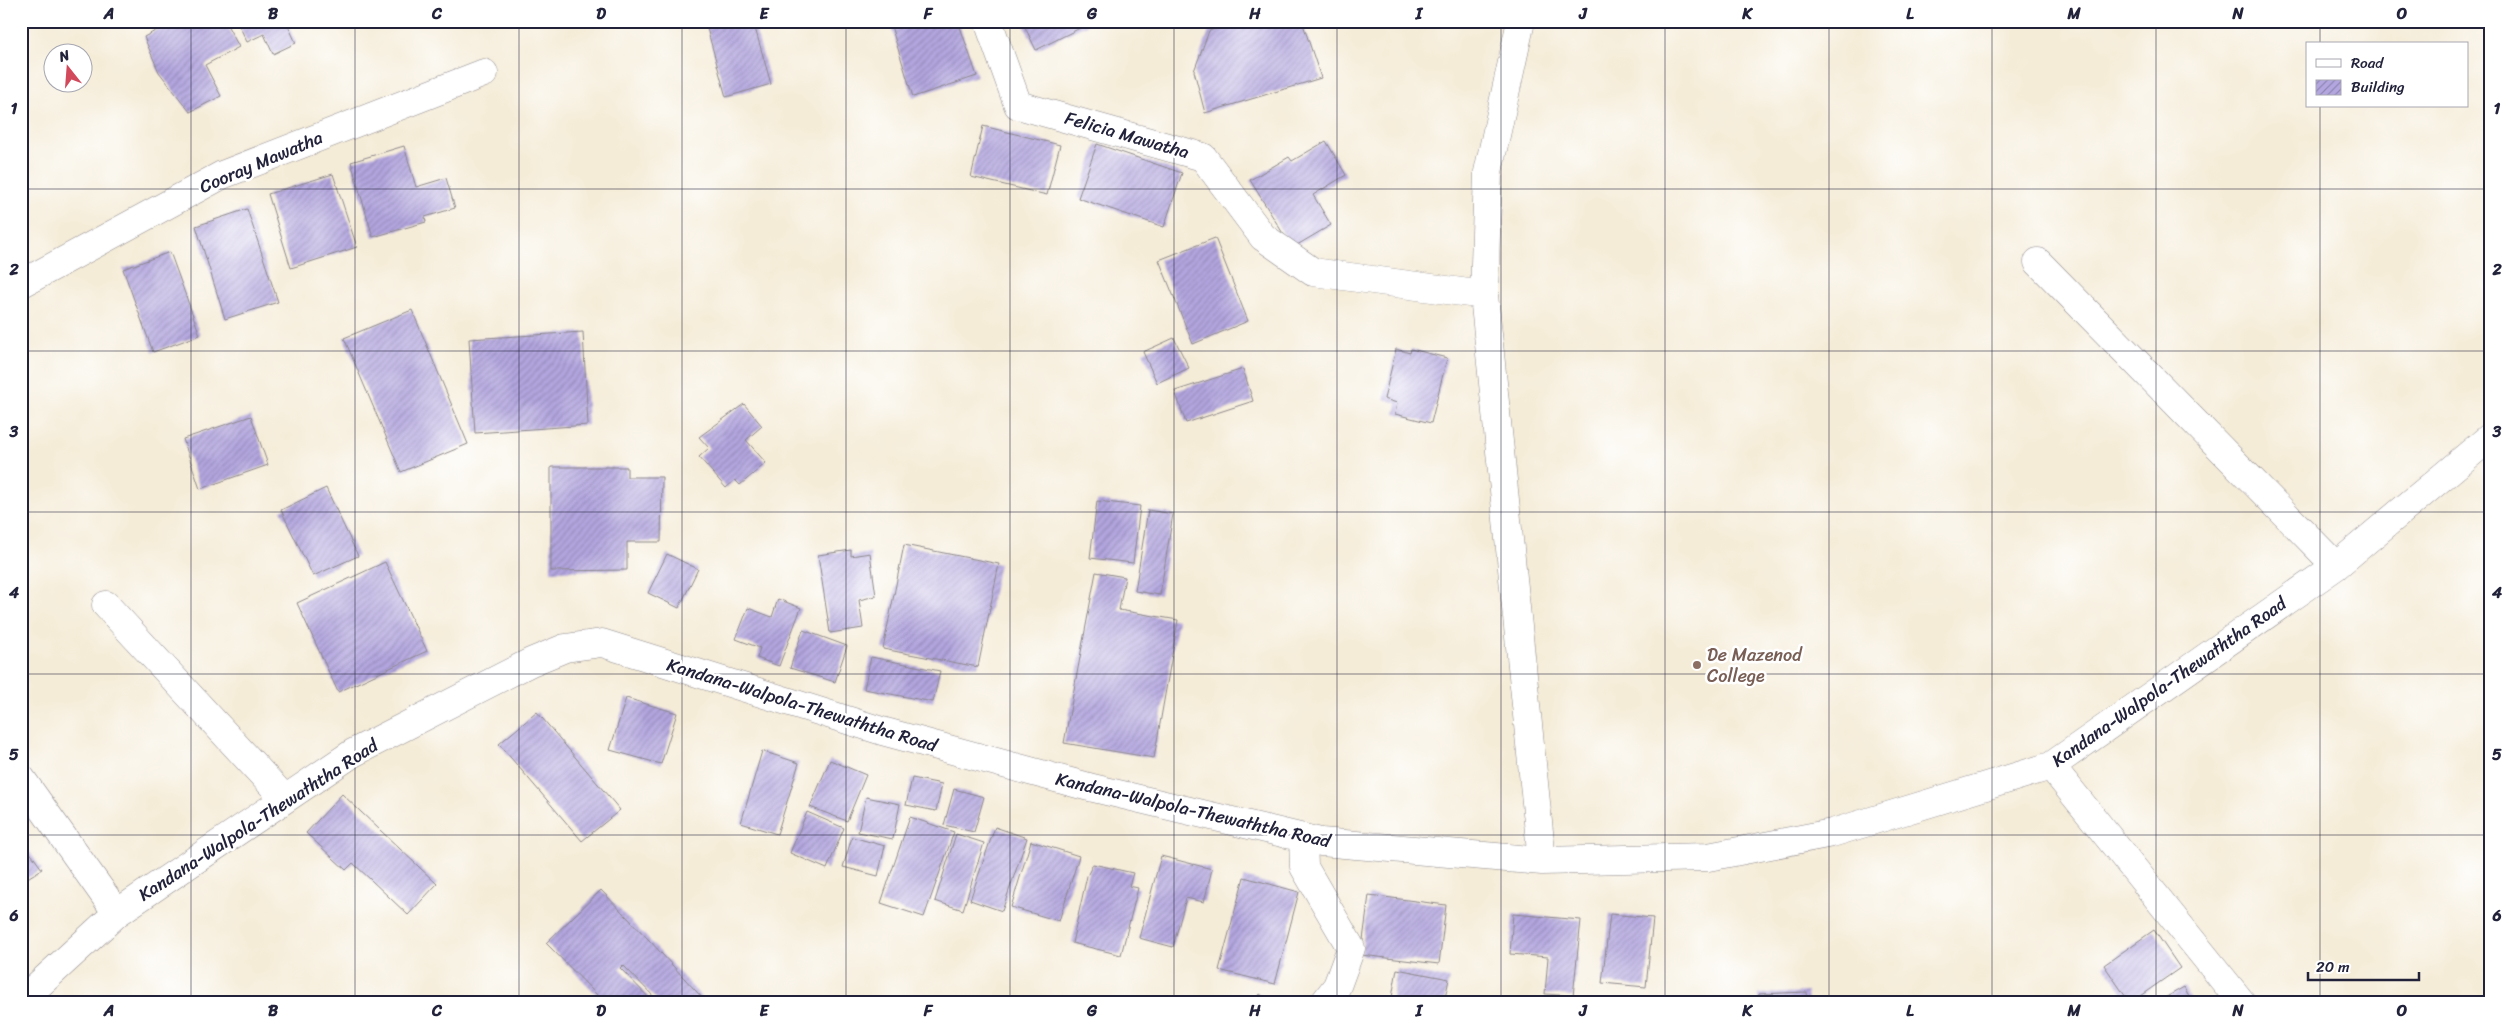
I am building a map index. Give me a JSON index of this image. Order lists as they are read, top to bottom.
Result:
{
  "streets": {
    "street": ["Felicia Mawatha", "Cooray Mawatha", "Kandana-Walpola-Thewaththa Road"]
  },
  "places": ["De Mazenod College"],
  "legend": ["Road", "Building"],
  "scale_bar": "20 m",
  "north": "top",
  "grid": {
    "columns": [
      "A",
      "B",
      "C",
      "D",
      "E",
      "F",
      "G",
      "H",
      "I",
      "J",
      "K",
      "L",
      "M",
      "N",
      "O"
    ],
    "rows": [
      "1",
      "2",
      "3",
      "4",
      "5",
      "6"
    ]
  }
}
